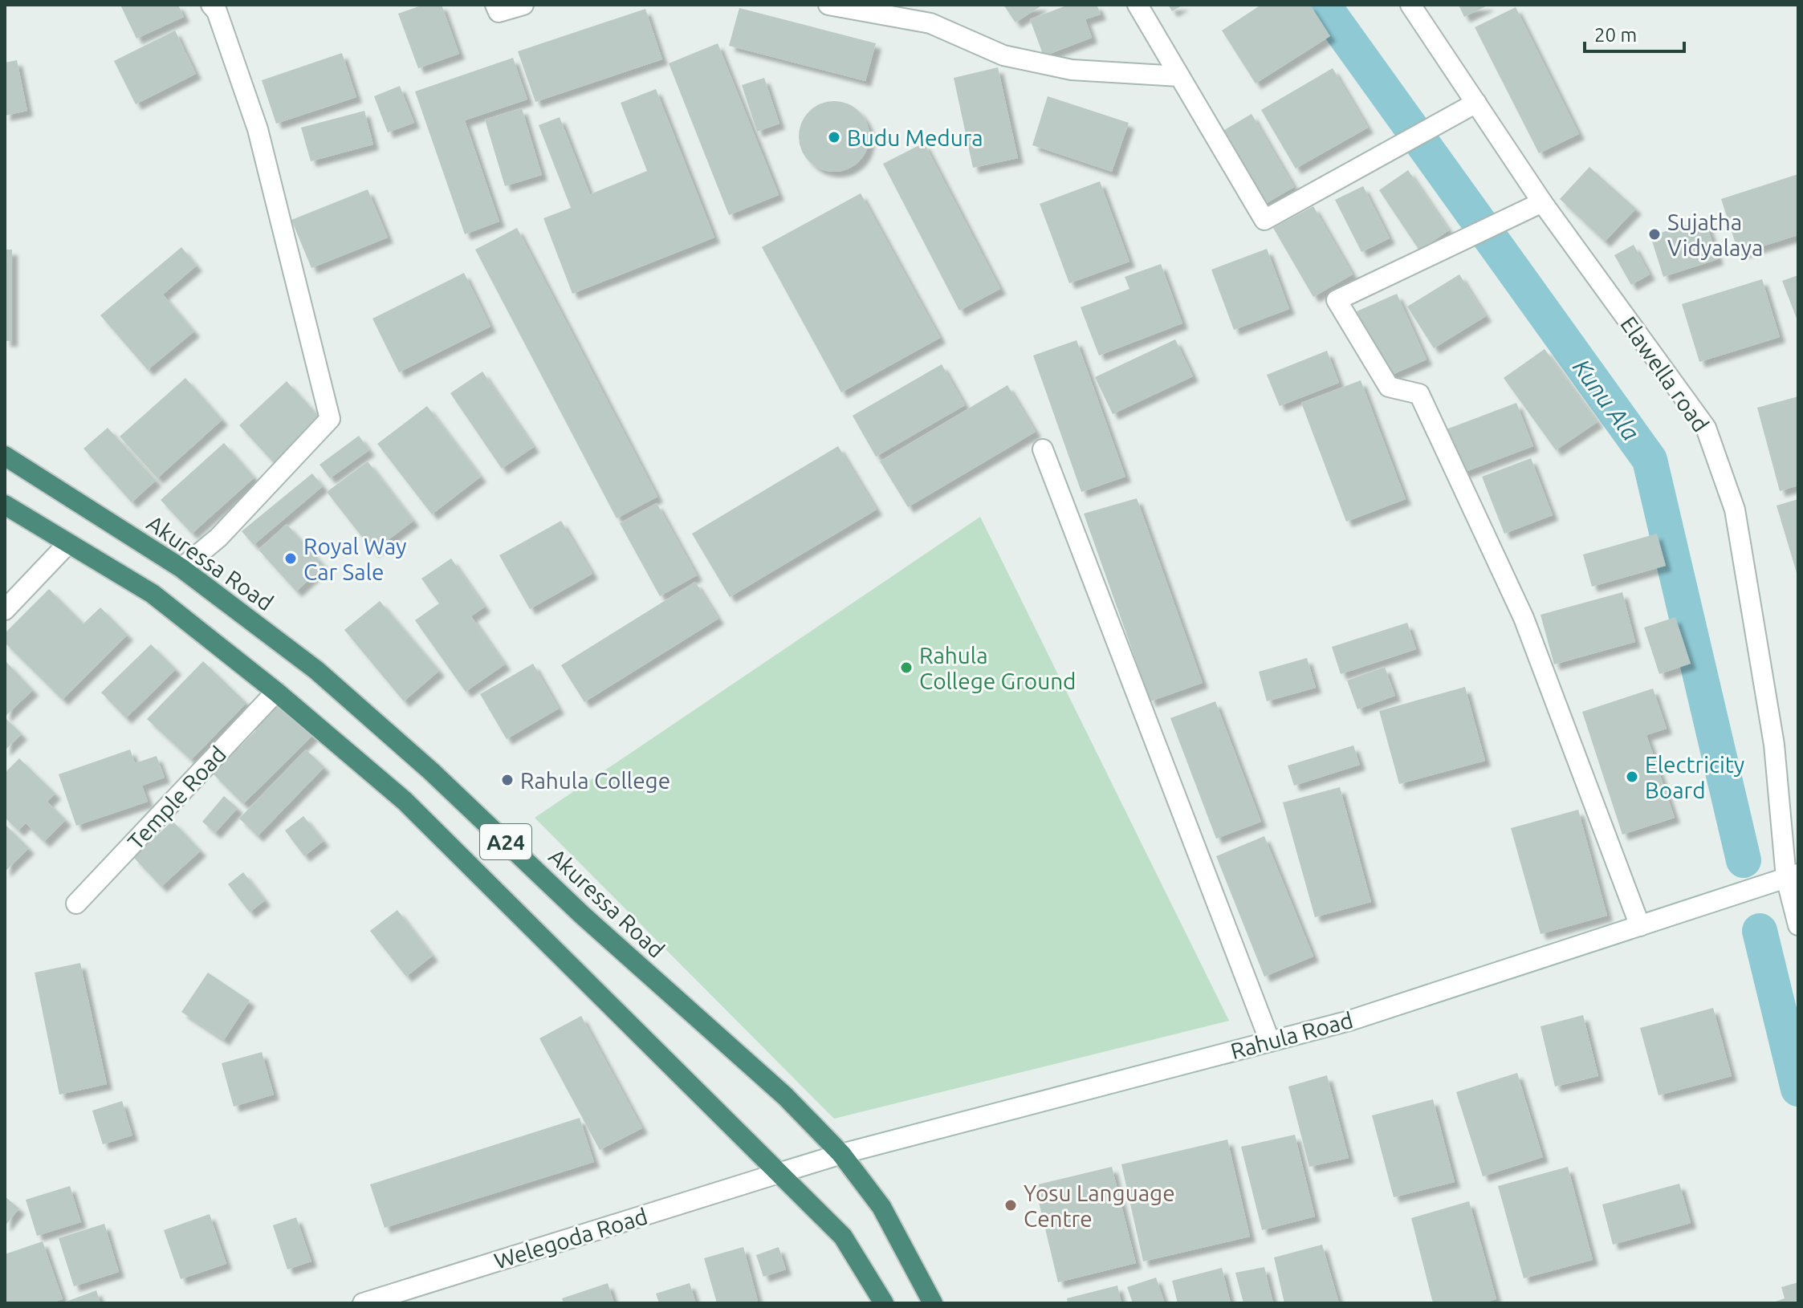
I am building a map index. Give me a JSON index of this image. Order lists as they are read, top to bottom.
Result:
{
  "streets": {
    "highway": ["Akuressa Road", "A24"],
    "street": [
      "Elawella road",
      "Temple Road",
      "Rahula Road",
      "Welegoda Road"
    ]
  },
  "crossings": [
    ["Elawella road", "Rahula Road"],
    ["Akuressa Road", "Rahula Road"],
    ["Temple Road", "A24"],
    ["A24", "Rahula Road"],
    ["A24", "Welegoda Road"],
    ["Rahula Road", "Welegoda Road"]
  ],
  "water": ["Kunu Ala"],
  "places": [
    "Budu Medura",
    "Sujatha Vidyalaya",
    "Royal Way Car Sale",
    "Rahula College Ground",
    "Electricity Board",
    "Rahula College",
    "Yosu Language Centre"
  ],
  "scale_bar": "20 m"
}
